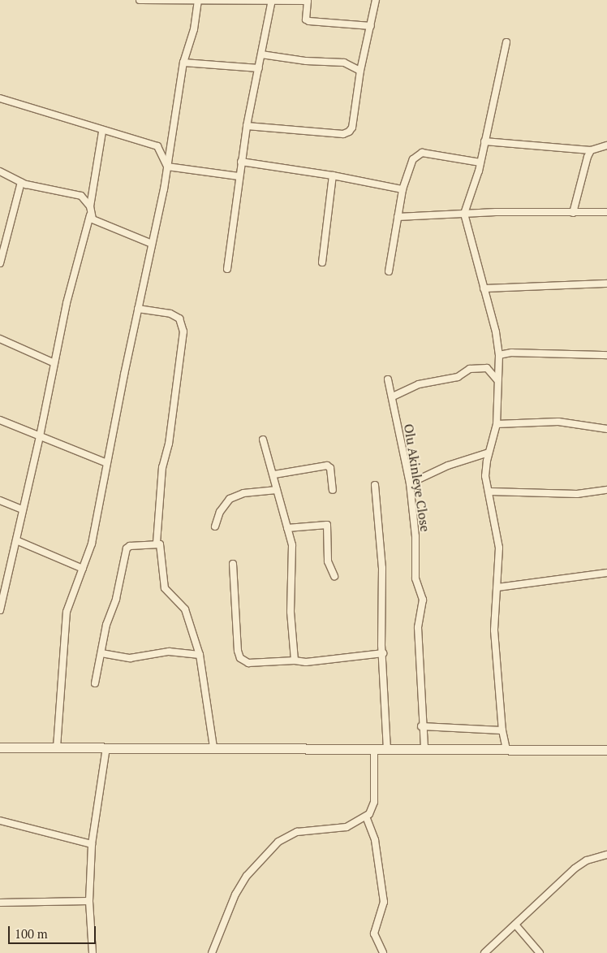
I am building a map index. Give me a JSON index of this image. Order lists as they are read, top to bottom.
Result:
{
  "streets": {
    "street": ["Olu Akinleye Close"]
  },
  "scale_bar": "100 m"
}
